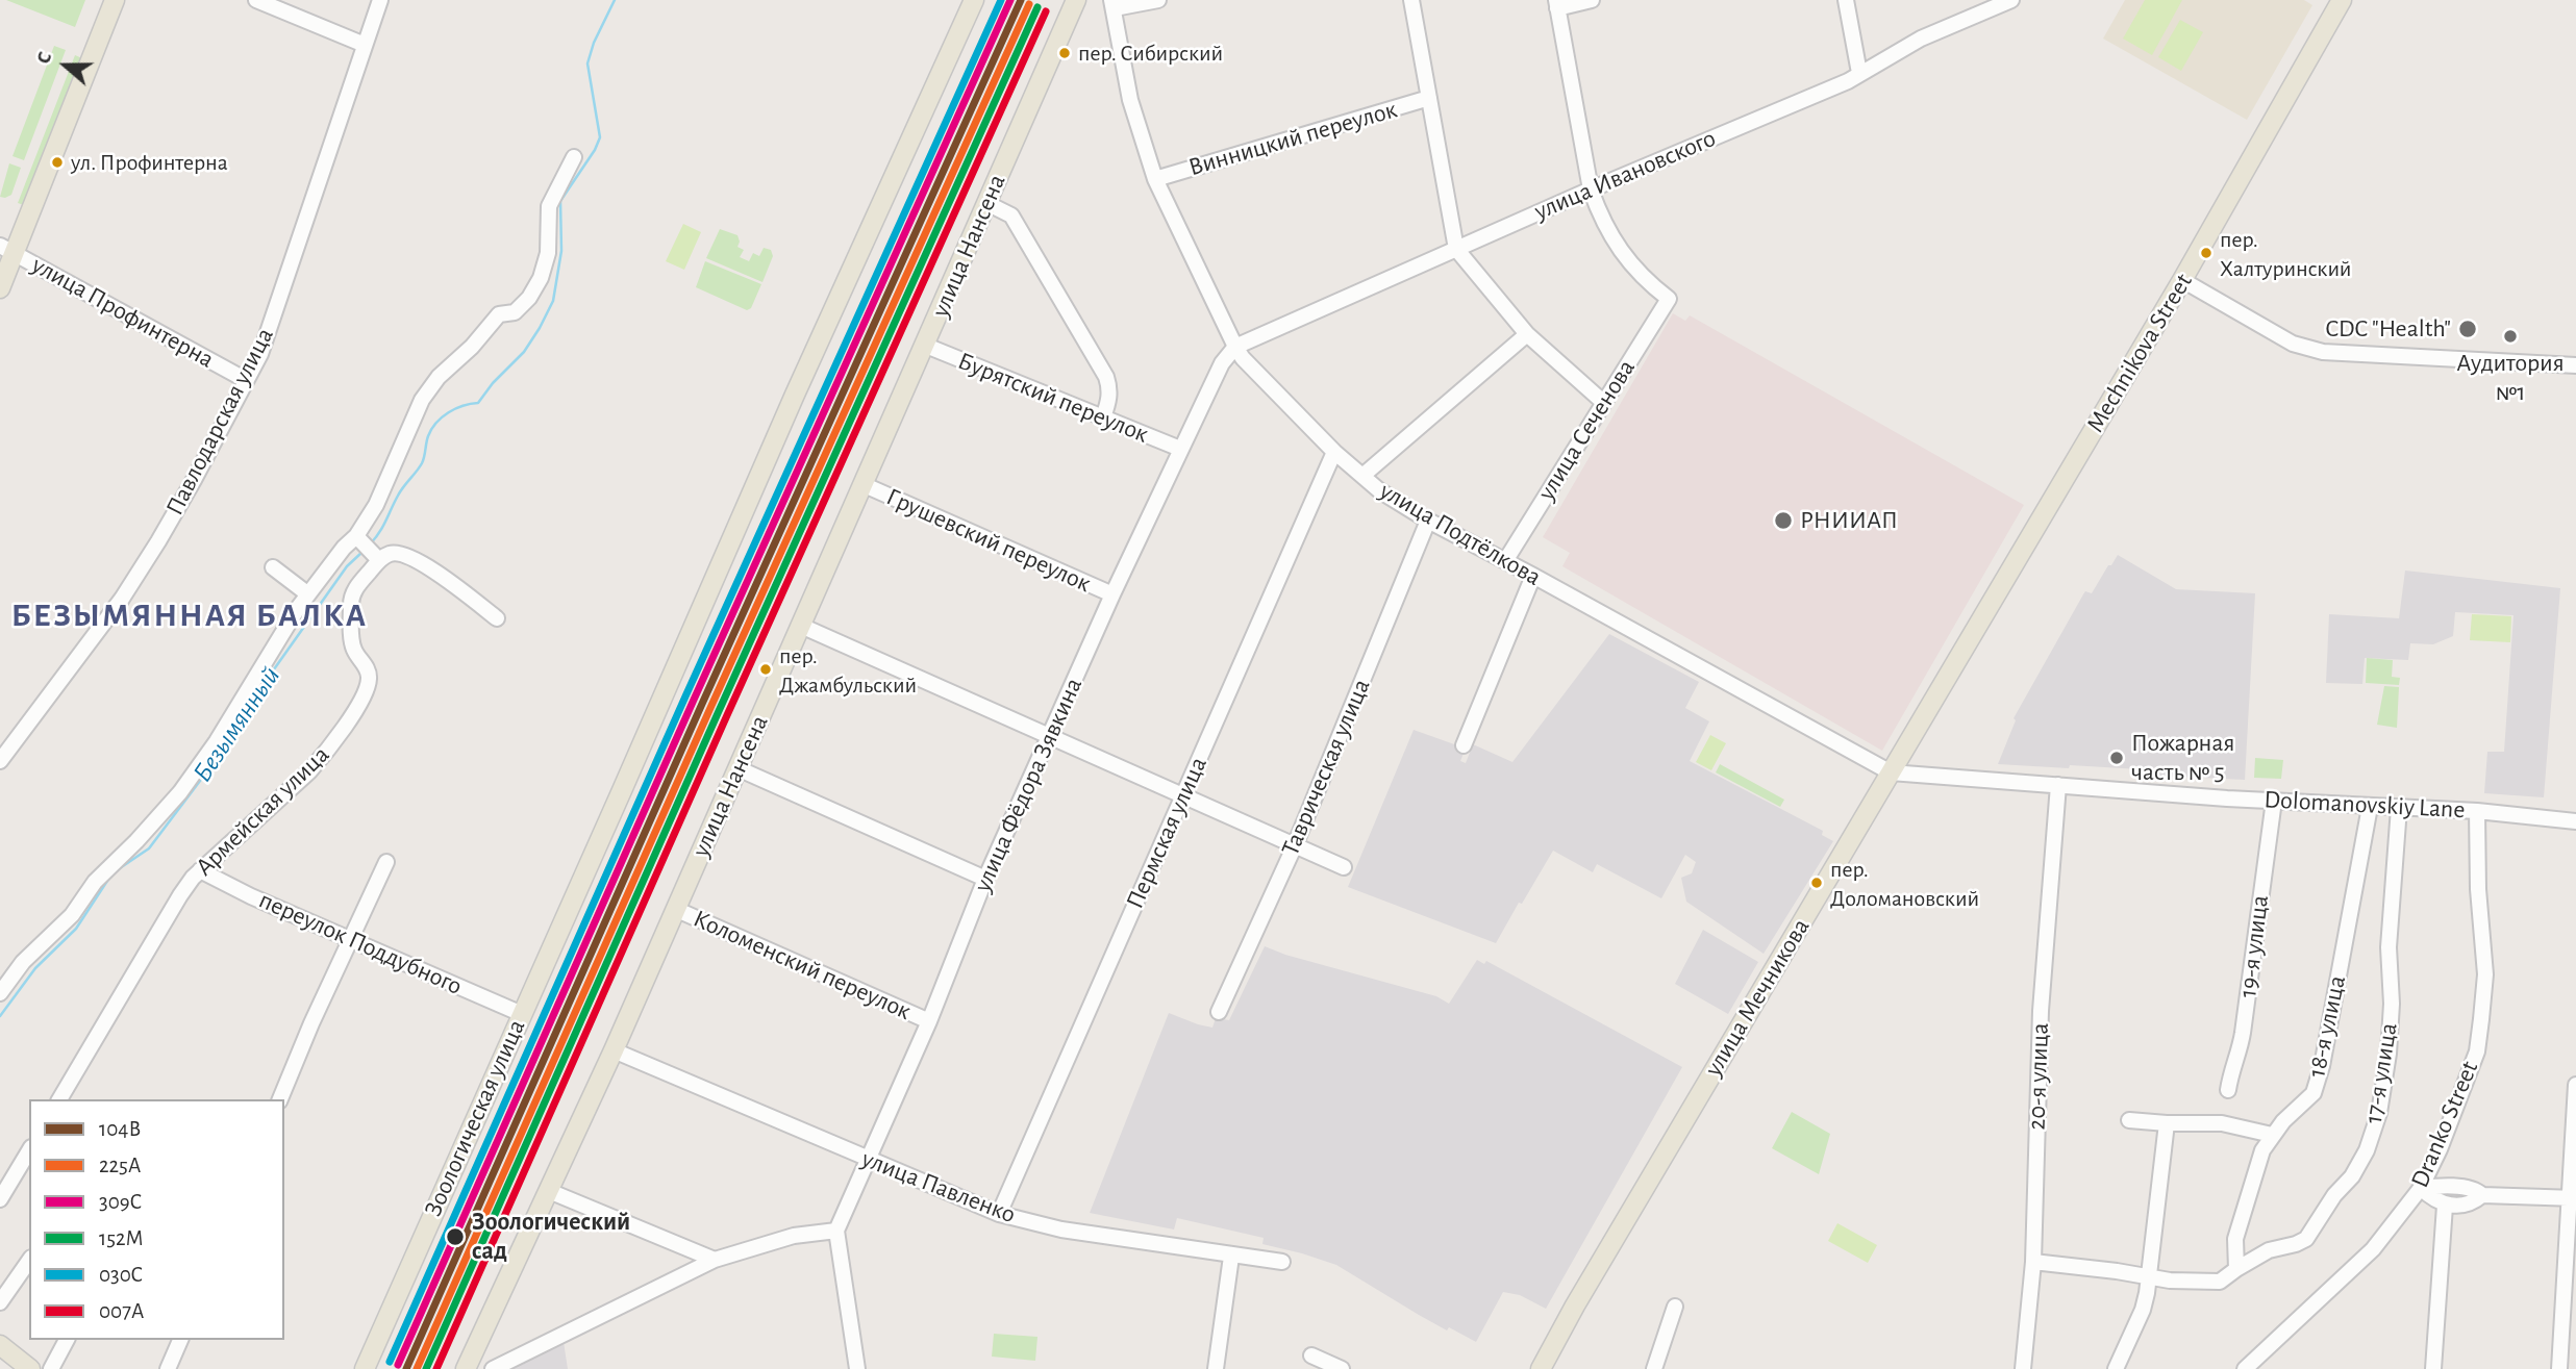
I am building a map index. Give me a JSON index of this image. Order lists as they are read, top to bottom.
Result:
{
  "streets": {
    "main road": [
      "улица Нансена",
      "Mechnikova Street",
      "улица Мечникова",
      "Зоологическая улица"
    ],
    "street": [
      "Винницкий переулок",
      "улица Ивановского",
      "улица Профинтерна",
      "Бурятский переулок",
      "Павлодарская улица",
      "улица Сеченова",
      "улица Подтёлкова",
      "Грушевский переулок",
      "Таврическая улица",
      "улица Фёдора Зявкина",
      "Dolomanovskiy Lane",
      "Армейская улица",
      "Пермская улица",
      "переулок Поддубного",
      "19-я улица",
      "Коломенский переулок",
      "18-я улица",
      "17-я улица",
      "20-я улица",
      "Dranko Street",
      "улица Павленко"
    ]
  },
  "crossings": [
    ["Винницкий переулок", "улица Подтёлкова"],
    ["улица Ивановского", "улица Сеченова"],
    ["улица Ивановского", "улица Подтёлкова"],
    ["улица Ивановского", "улица Фёдора Зявкина"],
    ["улица Нансена", "Бурятский переулок"],
    ["улица Нансена", "Грушевский переулок"],
    ["улица Нансена", "Коломенский переулок"],
    ["улица Нансена", "улица Павленко"],
    ["улица Профинтерна", "Павлодарская улица"],
    ["Mechnikova Street", "улица Мечникова"],
    ["Бурятский переулок", "улица Фёдора Зявкина"],
    ["улица Сеченова", "улица Подтёлкова"],
    ["улица Подтёлкова", "Таврическая улица"],
    ["улица Подтёлкова", "улица Фёдора Зявкина"],
    ["улица Подтёлкова", "Dolomanovskiy Lane"],
    ["улица Подтёлкова", "Пермская улица"],
    ["улица Подтёлкова", "улица Мечникова"],
    ["Грушевский переулок", "улица Фёдора Зявкина"],
    ["улица Фёдора Зявкина", "Коломенский переулок"],
    ["улица Фёдора Зявкина", "улица Павленко"],
    ["Dolomanovskiy Lane", "19-я улица"],
    ["Dolomanovskiy Lane", "улица Мечникова"],
    ["Dolomanovskiy Lane", "18-я улица"],
    ["Dolomanovskiy Lane", "17-я улица"],
    ["Dolomanovskiy Lane", "20-я улица"],
    ["Dolomanovskiy Lane", "Dranko Street"],
    ["Армейская улица", "переулок Поддубного"],
    ["Пермская улица", "улица Павленко"],
    ["переулок Поддубного", "Зоологическая улица"],
    ["18-я улица", "17-я улица"],
    ["17-я улица", "20-я улица"]
  ],
  "districts": ["БЕЗЫМЯННАЯ БАЛКА"],
  "water": ["Безымянный"],
  "places": [
    "пер. Сибирский",
    "ул. Профинтерна",
    "пер. Халтуринский",
    "CDC \"Health\"",
    "Аудитория №1",
    "РНИИАП",
    "пер. Джамбульский",
    "Пожарная часть № 5",
    "пер. Доломановский",
    "Зоологический сад"
  ],
  "lines": [
    "transit line 104В",
    "transit line 309С",
    "transit line 030C",
    "transit line 225А",
    "transit line 152М",
    "transit line 007А"
  ],
  "legend": [
    "104В",
    "225А",
    "309С",
    "152М",
    "030C",
    "007А"
  ],
  "north": "left"
}
